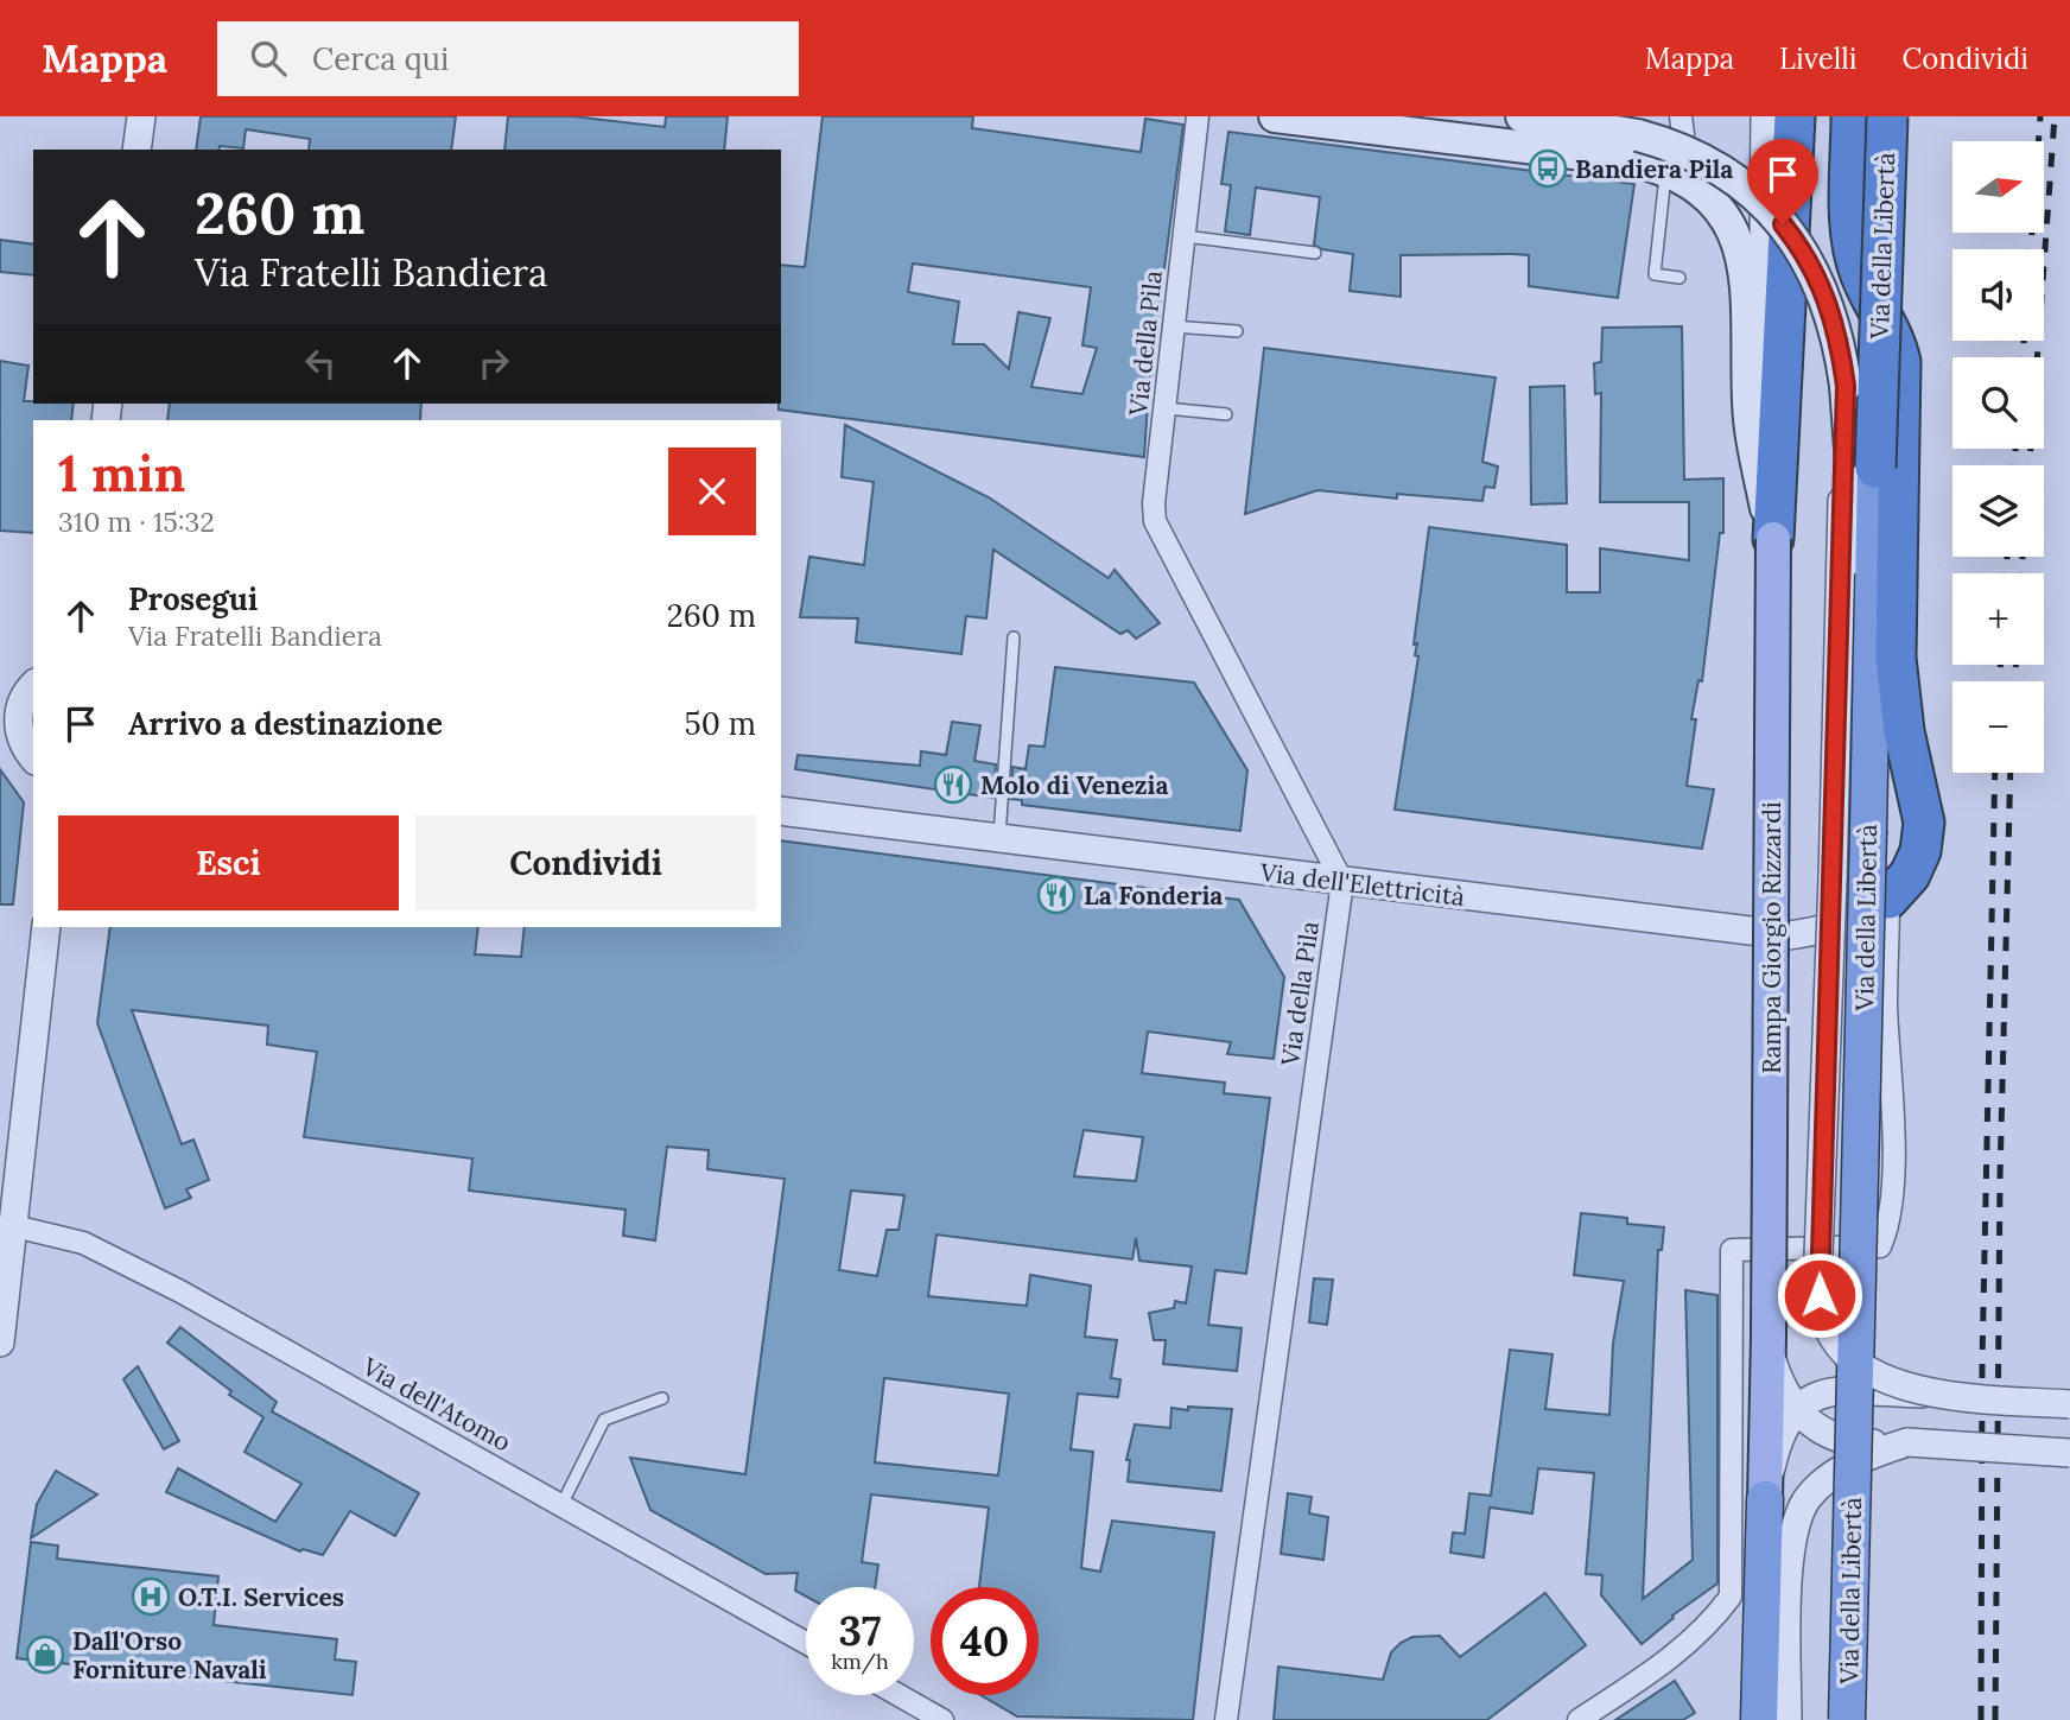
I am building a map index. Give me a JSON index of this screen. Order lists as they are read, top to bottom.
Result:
{
  "streets": {
    "highway": ["Via della Libertà", "Rampa Giorgio Rizzardi"],
    "street": ["Via della Pila", "Via dell'Elettricità", "Via dell'Atomo"]
  },
  "crossings": [
    ["Via della Pila", "Via dell'Elettricità"]
  ],
  "places": {
    "bus stop": ["Bandiera Pila"],
    "restaurant": ["Molo di Venezia", "La Fonderia"],
    "hospital": ["O.T.I. Services"],
    "shop": ["Dall'Orso Forniture Navali"]
  },
  "north": "right",
  "page": {
    "header": "Mappa",
    "search": "Cerca qui",
    "nav": ["Mappa", "Livelli", "Condividi"],
    "map_buttons": ["+", "−"],
    "turn": ["260 m", "Via Fratelli Bandiera"],
    "heading": ["1 min", "310 m · 15:32"],
    "list": [
      {
        "name": "Prosegui",
        "note": "Via Fratelli Bandiera",
        "value": "260 m"
      },
      {
        "name": "Arrivo a destinazione",
        "value": "50 m"
      }
    ],
    "buttons": ["Esci", "Condividi"],
    "speed": "37 km/h",
    "limit": "40"
  }
}
